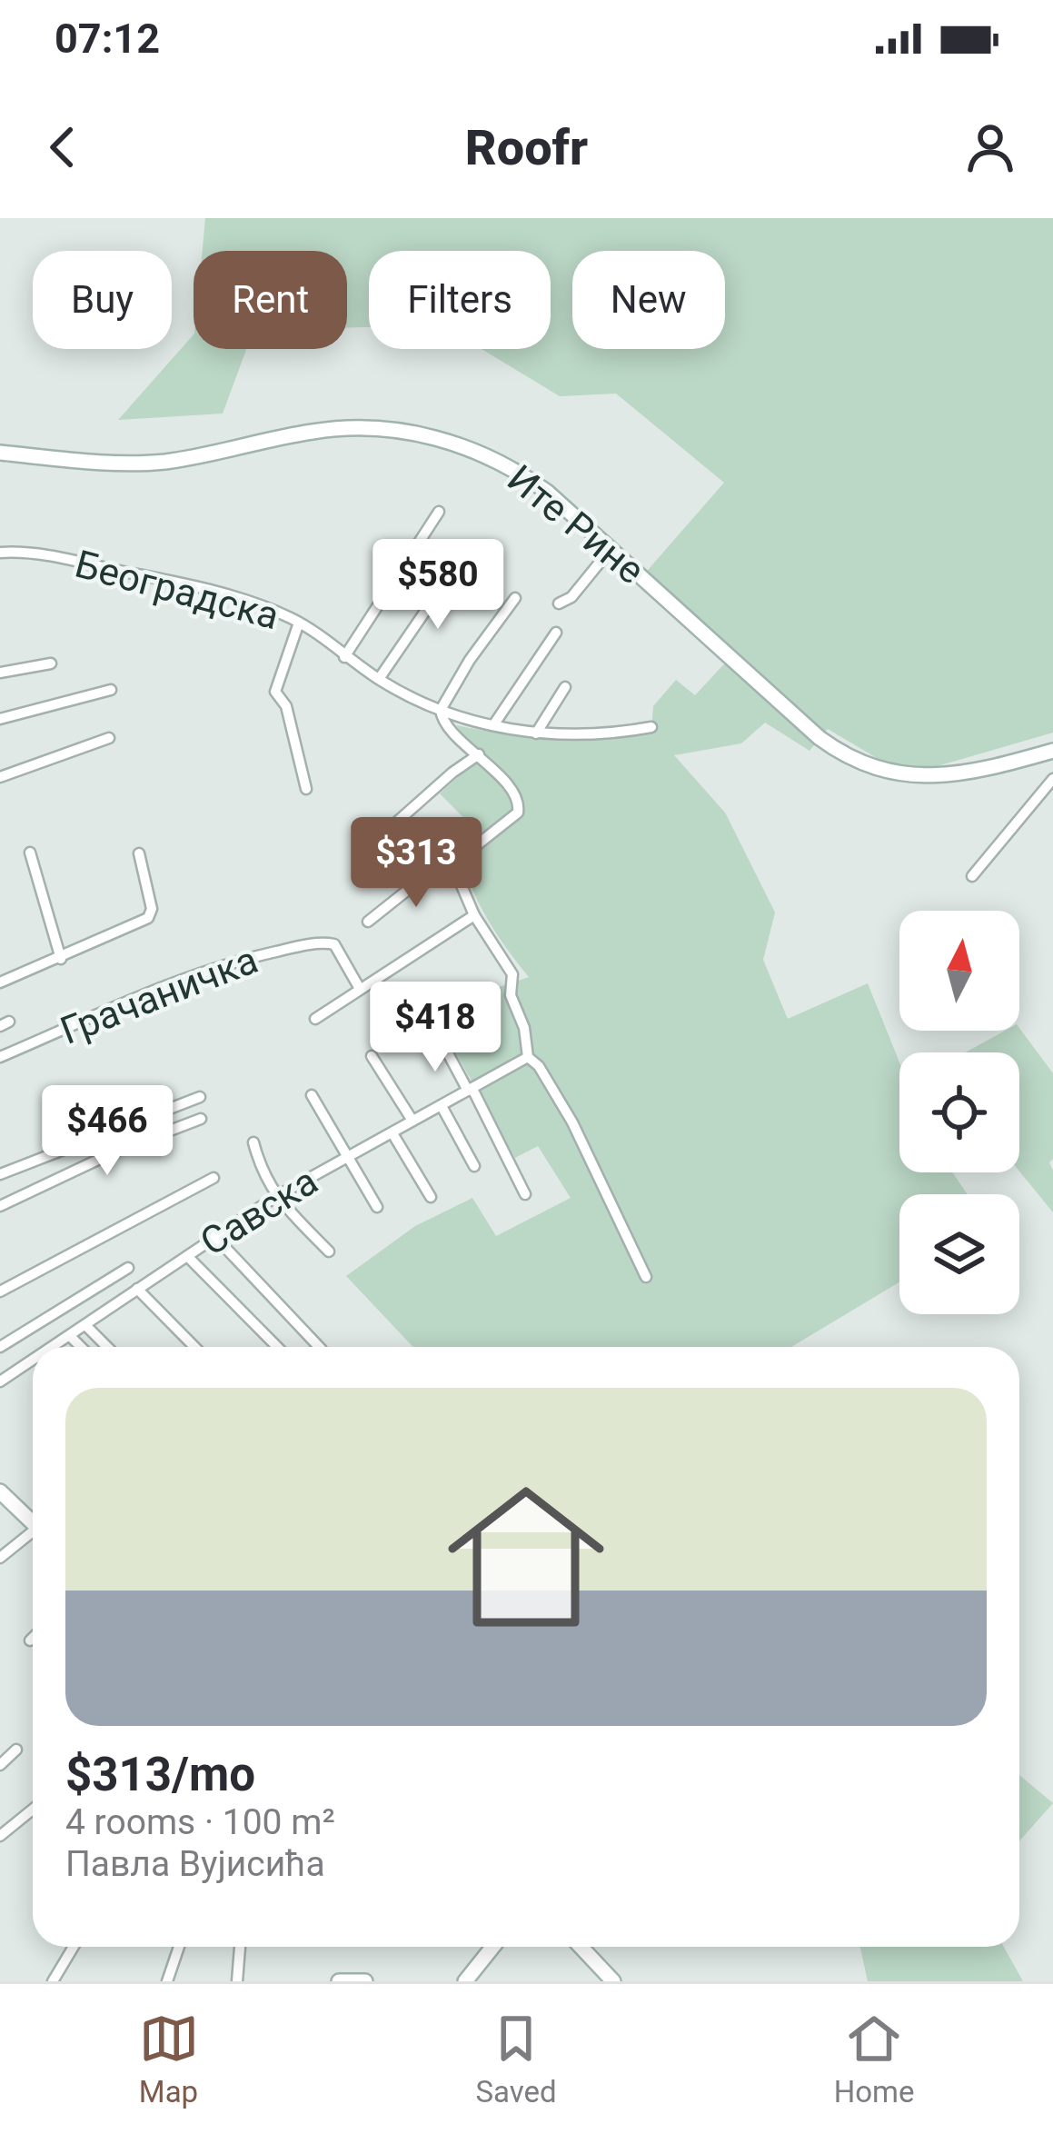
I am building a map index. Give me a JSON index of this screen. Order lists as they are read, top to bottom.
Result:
{
  "streets": {
    "street": [
      "Ите Рине",
      "Београдска",
      "Грачаничка",
      "Савска"
    ]
  },
  "north": "top",
  "page": {
    "status": "07:12",
    "header": "Roofr",
    "chip": [
      "Buy",
      "Rent",
      "Filters",
      "New"
    ],
    "price": [
      "$580",
      "$313",
      "$418",
      "$466"
    ],
    "list": [
      {
        "name": "$313/mo",
        "note": "4 rooms · 100 m² · Павла Вујисића"
      }
    ],
    "tabs": ["Map", "Saved", "Home"]
  }
}
